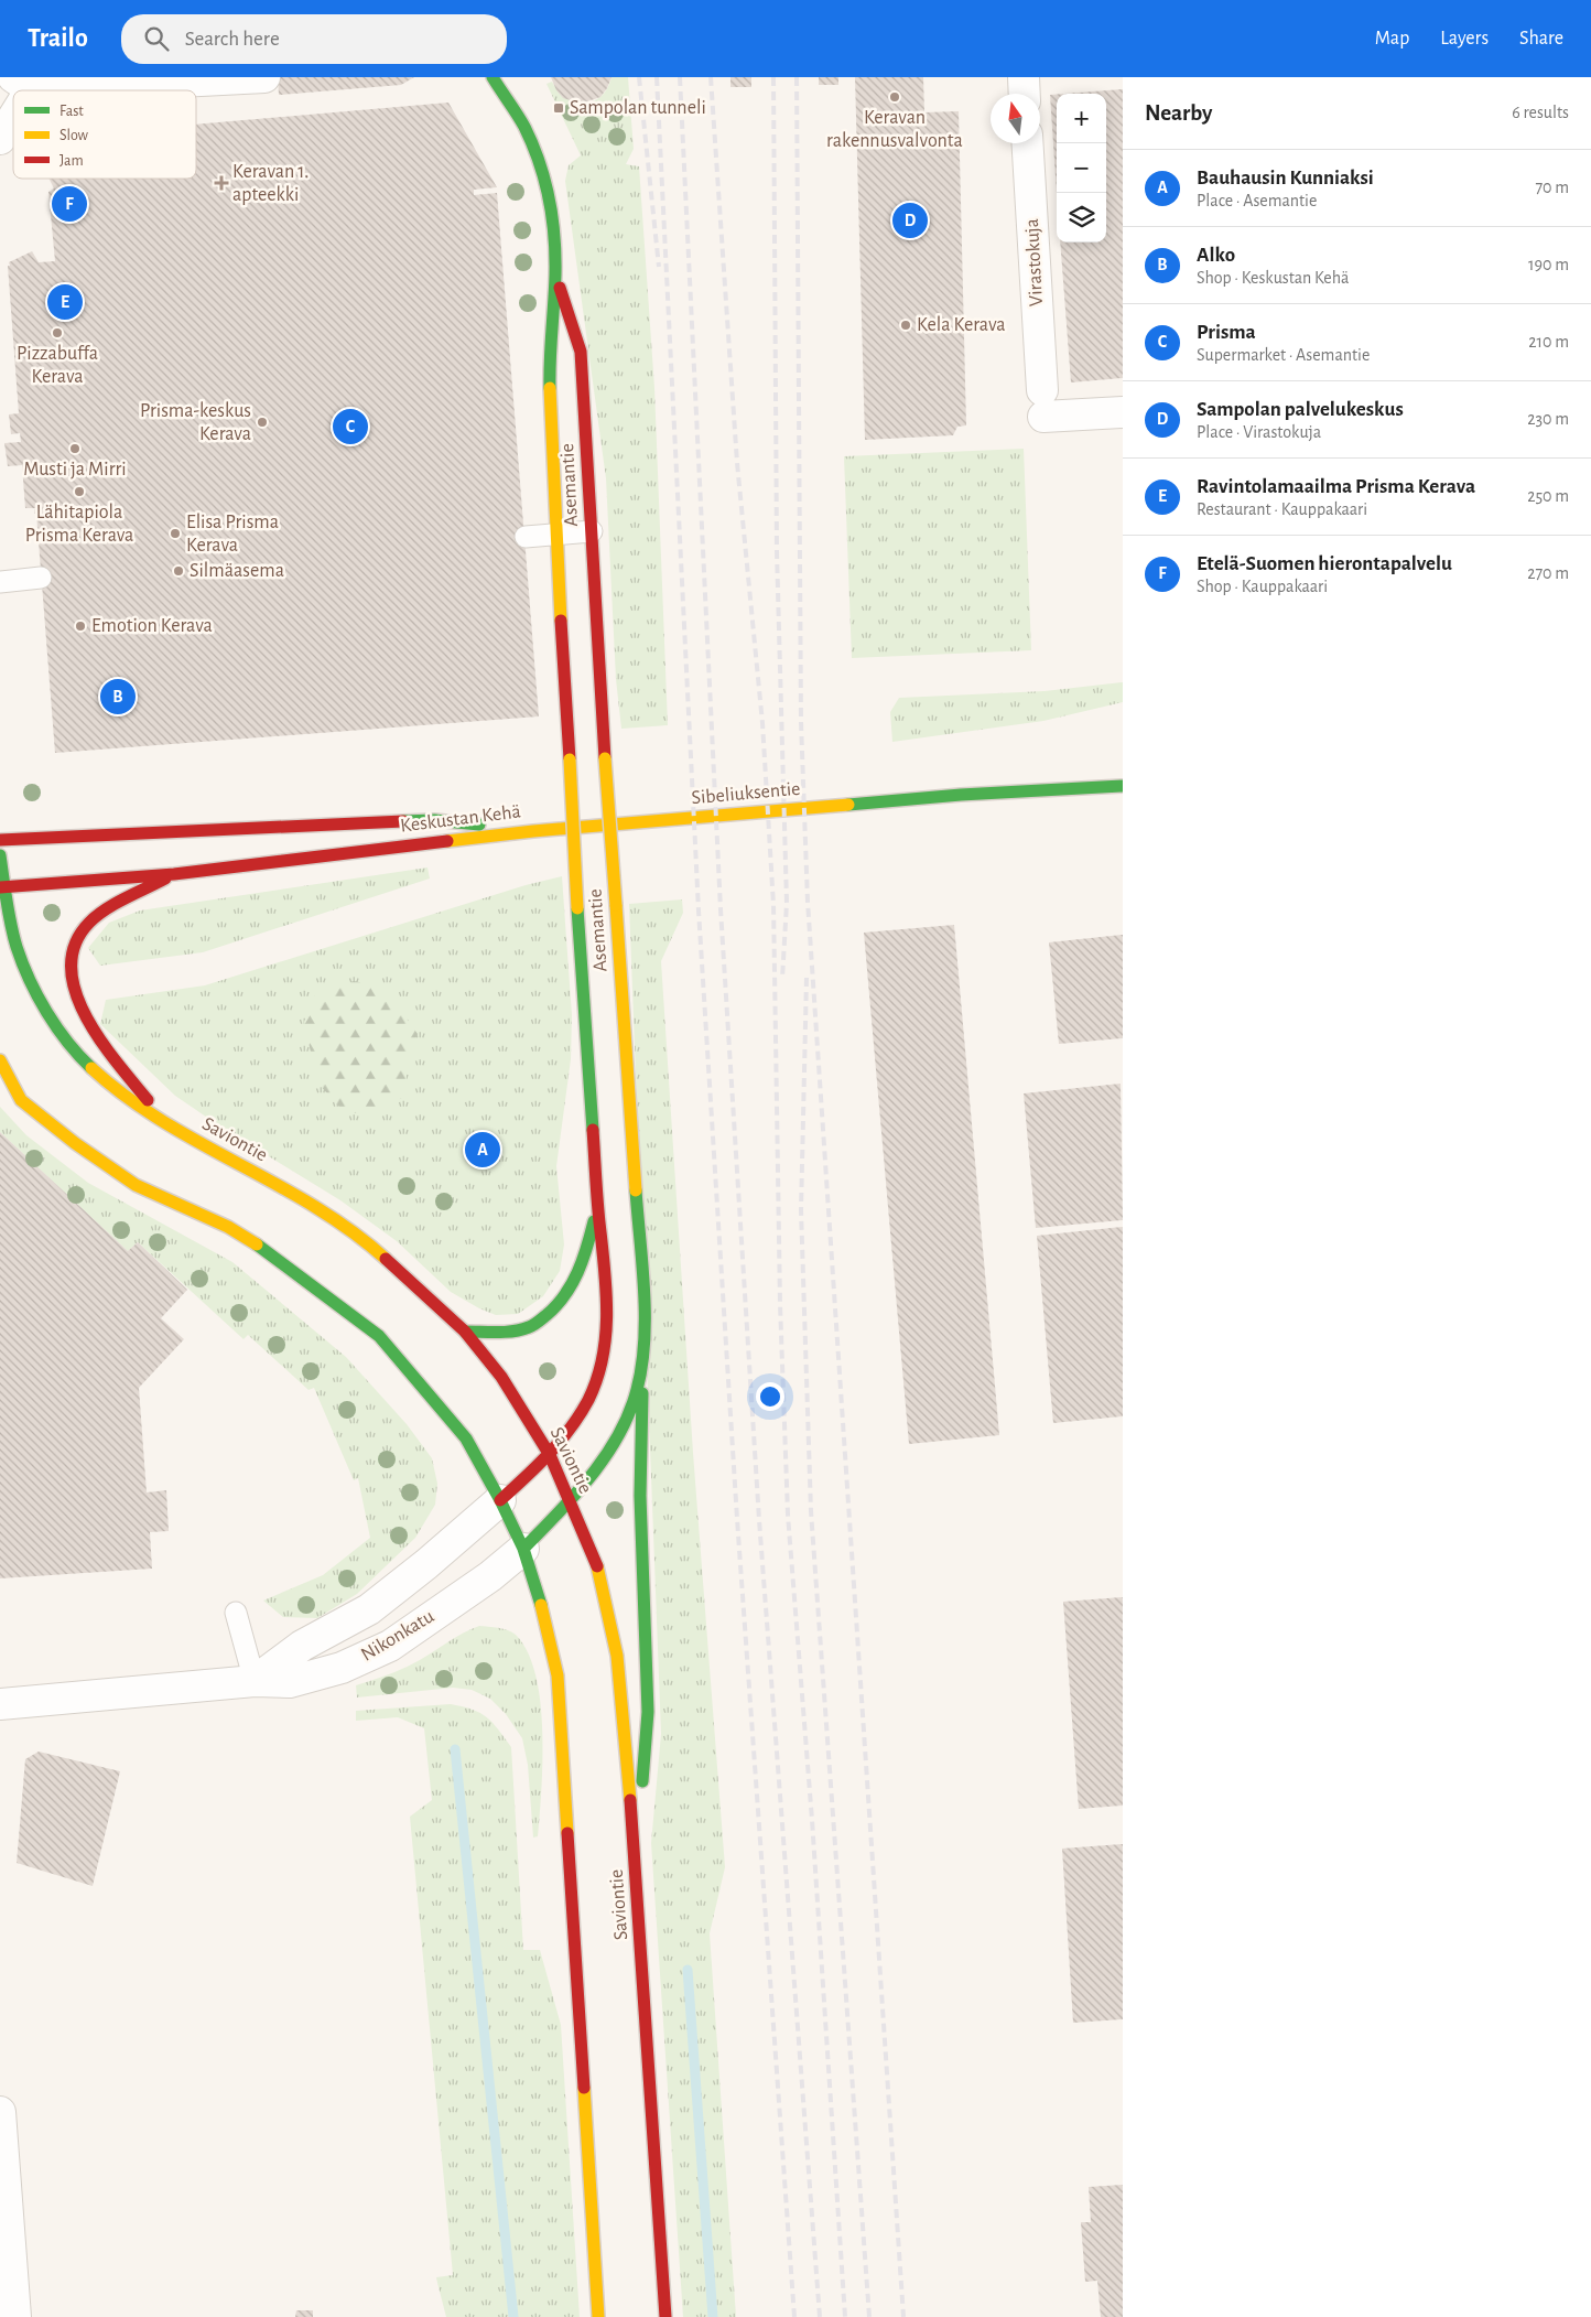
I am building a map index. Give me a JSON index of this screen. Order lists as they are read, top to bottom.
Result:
{
  "streets": {
    "main road": [
      "Asemantie",
      "Sibeliuksentie",
      "Keskustan Kehä",
      "Saviontie"
    ],
    "street": ["Virastokuja", "Nikonkatu"]
  },
  "crossings": [
    ["Asemantie", "Saviontie"],
    ["Asemantie", "Nikonkatu"],
    ["Sibeliuksentie", "Keskustan Kehä"],
    ["Keskustan Kehä", "Saviontie"]
  ],
  "places": {
    "other": [
      "Keravan rakennusvalvonta",
      "Kela Kerava",
      "Pizzabuffa Kerava",
      "Prisma-keskus Kerava",
      "Musti ja Mirri",
      "Lähitapiola Prisma Kerava",
      "Elisa Prisma Kerava",
      "Silmäasema",
      "Emotion Kerava"
    ],
    "transit": ["Sampolan tunneli"],
    "health": ["Keravan 1. apteekki"]
  },
  "legend": ["Fast", "Slow", "Jam"],
  "north": "top",
  "page": {
    "header": "Trailo",
    "search": "Search here",
    "nav": ["Map", "Layers", "Share"],
    "heading": ["Nearby", "6 results"],
    "map_buttons": ["+", "−"],
    "list": [
      {
        "mark": "A",
        "name": "Bauhausin Kunniaksi",
        "note": "Place · Asemantie",
        "value": "70 m"
      },
      {
        "mark": "B",
        "name": "Alko",
        "note": "Shop · Keskustan Kehä",
        "value": "190 m"
      },
      {
        "mark": "C",
        "name": "Prisma",
        "note": "Supermarket · Asemantie",
        "value": "210 m"
      },
      {
        "mark": "D",
        "name": "Sampolan palvelukeskus",
        "note": "Place · Virastokuja",
        "value": "230 m"
      },
      {
        "mark": "E",
        "name": "Ravintolamaailma Prisma Kerava",
        "note": "Restaurant · Kauppakaari",
        "value": "250 m"
      },
      {
        "mark": "F",
        "name": "Etelä-Suomen hierontapalvelu",
        "note": "Shop · Kauppakaari",
        "value": "270 m"
      }
    ],
    "pins": [
      "F",
      "D",
      "E",
      "C",
      "B",
      "A"
    ]
  }
}
